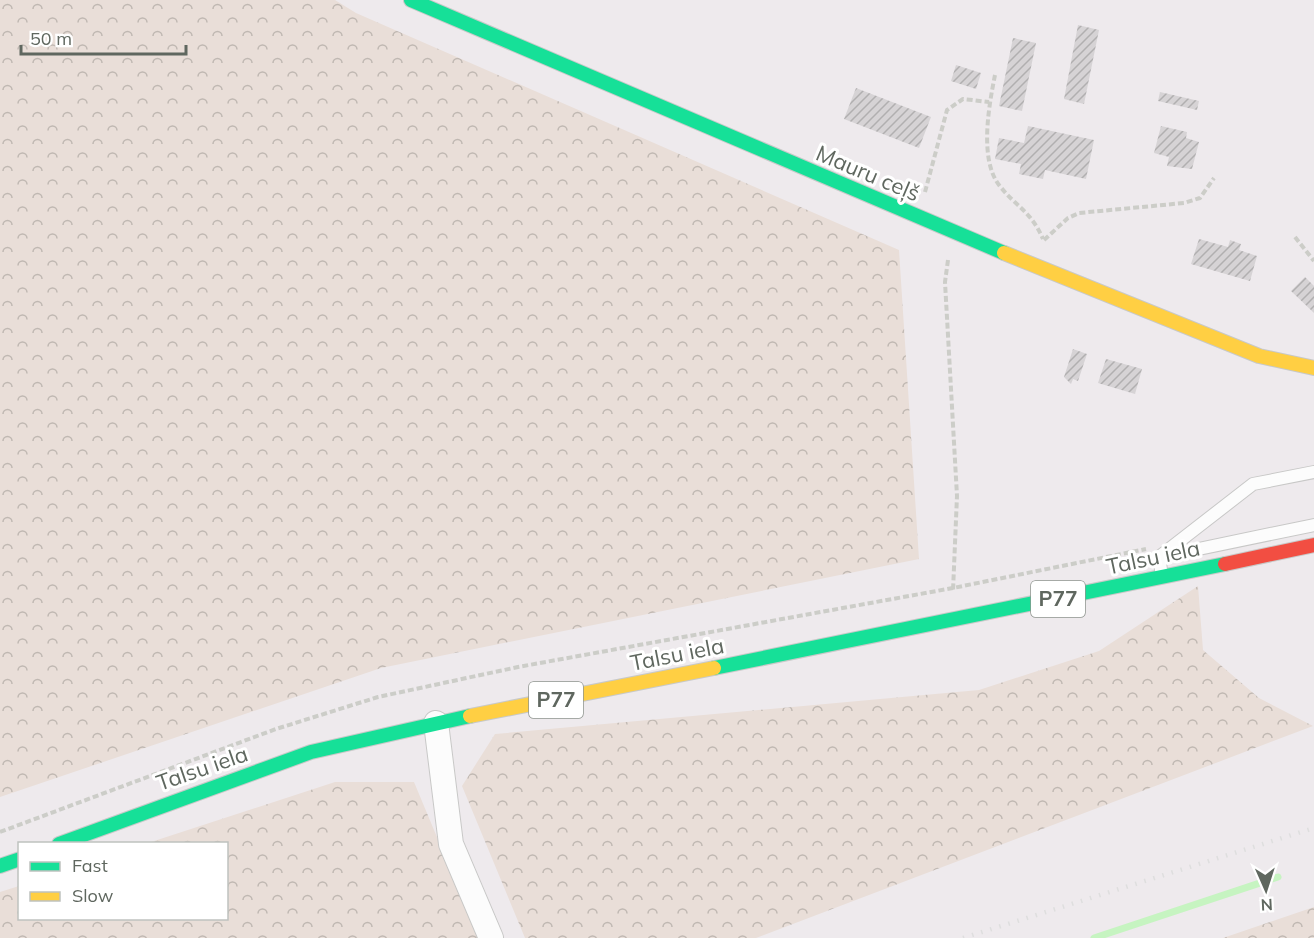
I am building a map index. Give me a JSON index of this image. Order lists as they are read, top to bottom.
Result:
{
  "streets": {
    "main road": ["Mauru ceļš", "Talsu iela", "P77"]
  },
  "legend": ["Fast", "Slow"],
  "scale_bar": "50 m",
  "north": "bottom"
}
